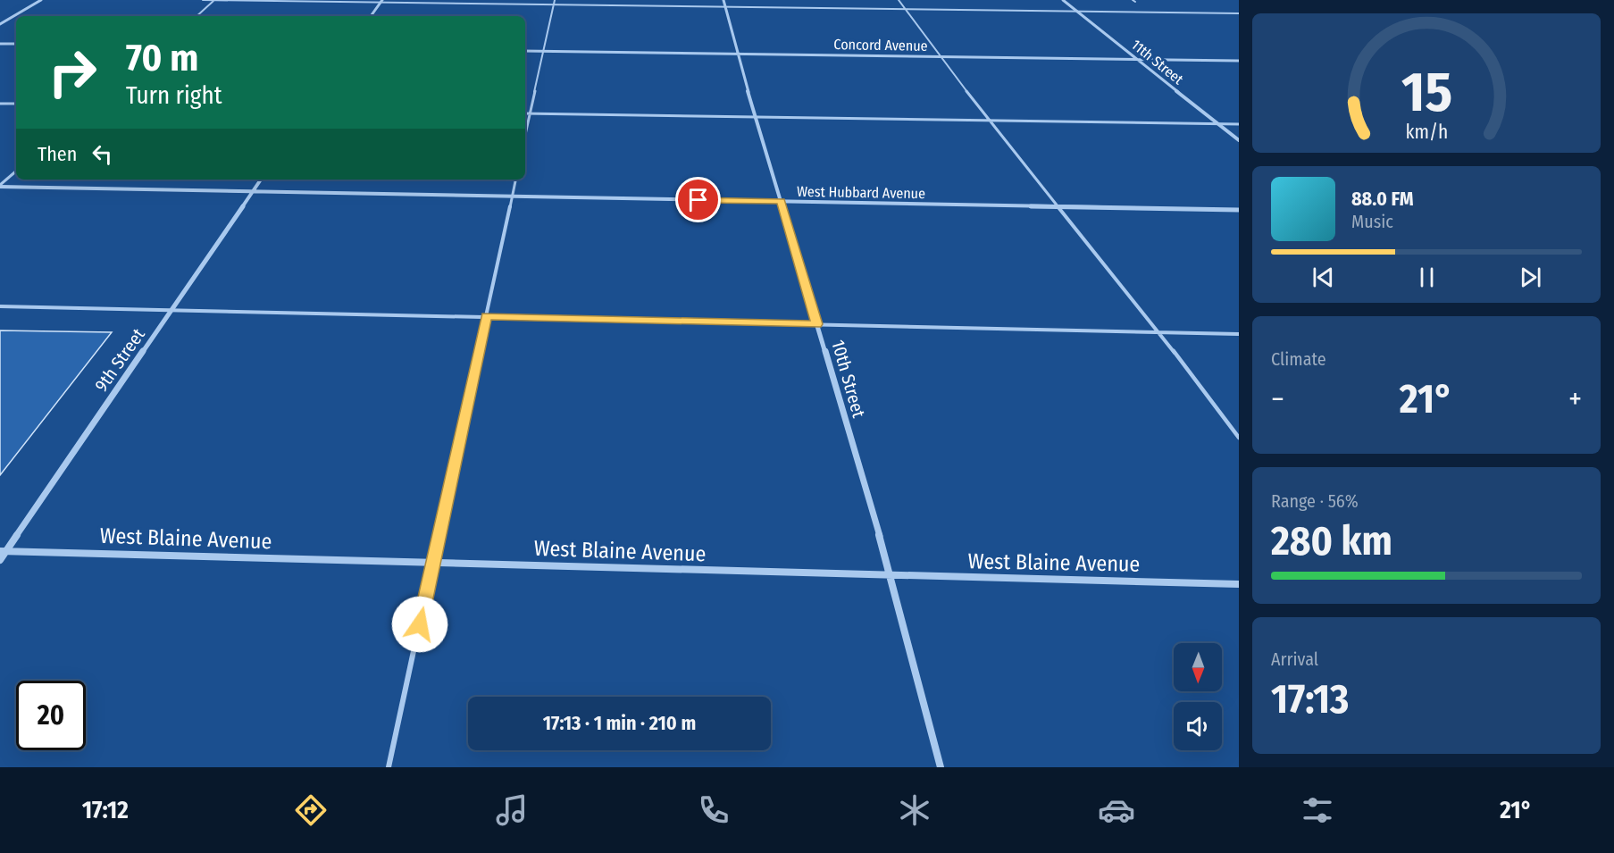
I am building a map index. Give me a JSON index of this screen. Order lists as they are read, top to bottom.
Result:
{
  "streets": {
    "street": [
      "Concord Avenue",
      "11th Street",
      "West Hubbard Avenue",
      "9th Street",
      "10th Street",
      "West Blaine Avenue"
    ]
  },
  "crossings": [
    ["Concord Avenue", "11th Street"],
    ["Concord Avenue", "10th Street"],
    ["West Hubbard Avenue", "9th Street"],
    ["West Hubbard Avenue", "10th Street"],
    ["9th Street", "West Blaine Avenue"],
    ["10th Street", "West Blaine Avenue"]
  ],
  "north": "bottom",
  "page": {
    "turn": ["70 m", "Turn right"],
    "then": "Then",
    "song": ["88.0 FM", "Music"],
    "tile": [
      "Climate",
      ["Range · 56%", "280 km"],
      ["Arrival", "17:13"]
    ],
    "heat": ["−", "21°", "+"],
    "limit": "20",
    "trip": "17:13 · 1 min · 210 m",
    "tabs": ["17:12", "21°"],
    "gauge": ["15", "km/h"]
  }
}
